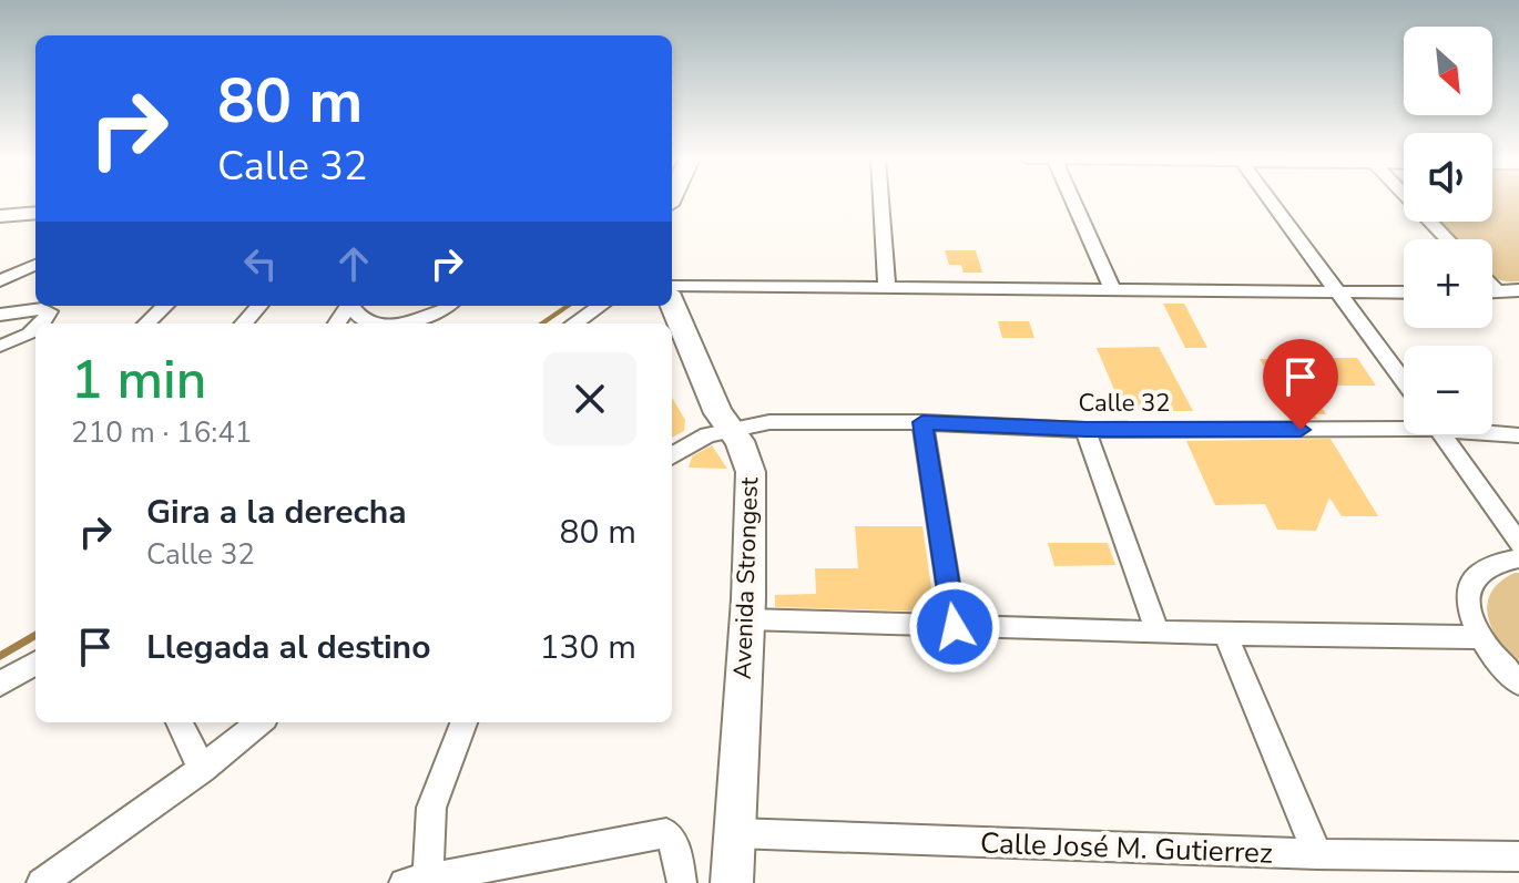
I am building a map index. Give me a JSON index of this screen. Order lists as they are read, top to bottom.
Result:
{
  "streets": {
    "main road": ["Avenida Strongest"],
    "street": ["Calle 32", "Calle José M. Gutierrez"]
  },
  "crossings": [
    ["Calle 32", "Avenida Strongest"],
    ["Avenida Strongest", "Calle José M. Gutierrez"]
  ],
  "north": "bottom right",
  "page": {
    "map_buttons": ["+", "−"],
    "turn": ["80 m", "Calle 32"],
    "heading": ["1 min", "210 m · 16:41"],
    "list": [
      {
        "name": "Gira a la derecha",
        "note": "Calle 32",
        "value": "80 m"
      },
      {
        "name": "Llegada al destino",
        "value": "130 m"
      }
    ]
  }
}
